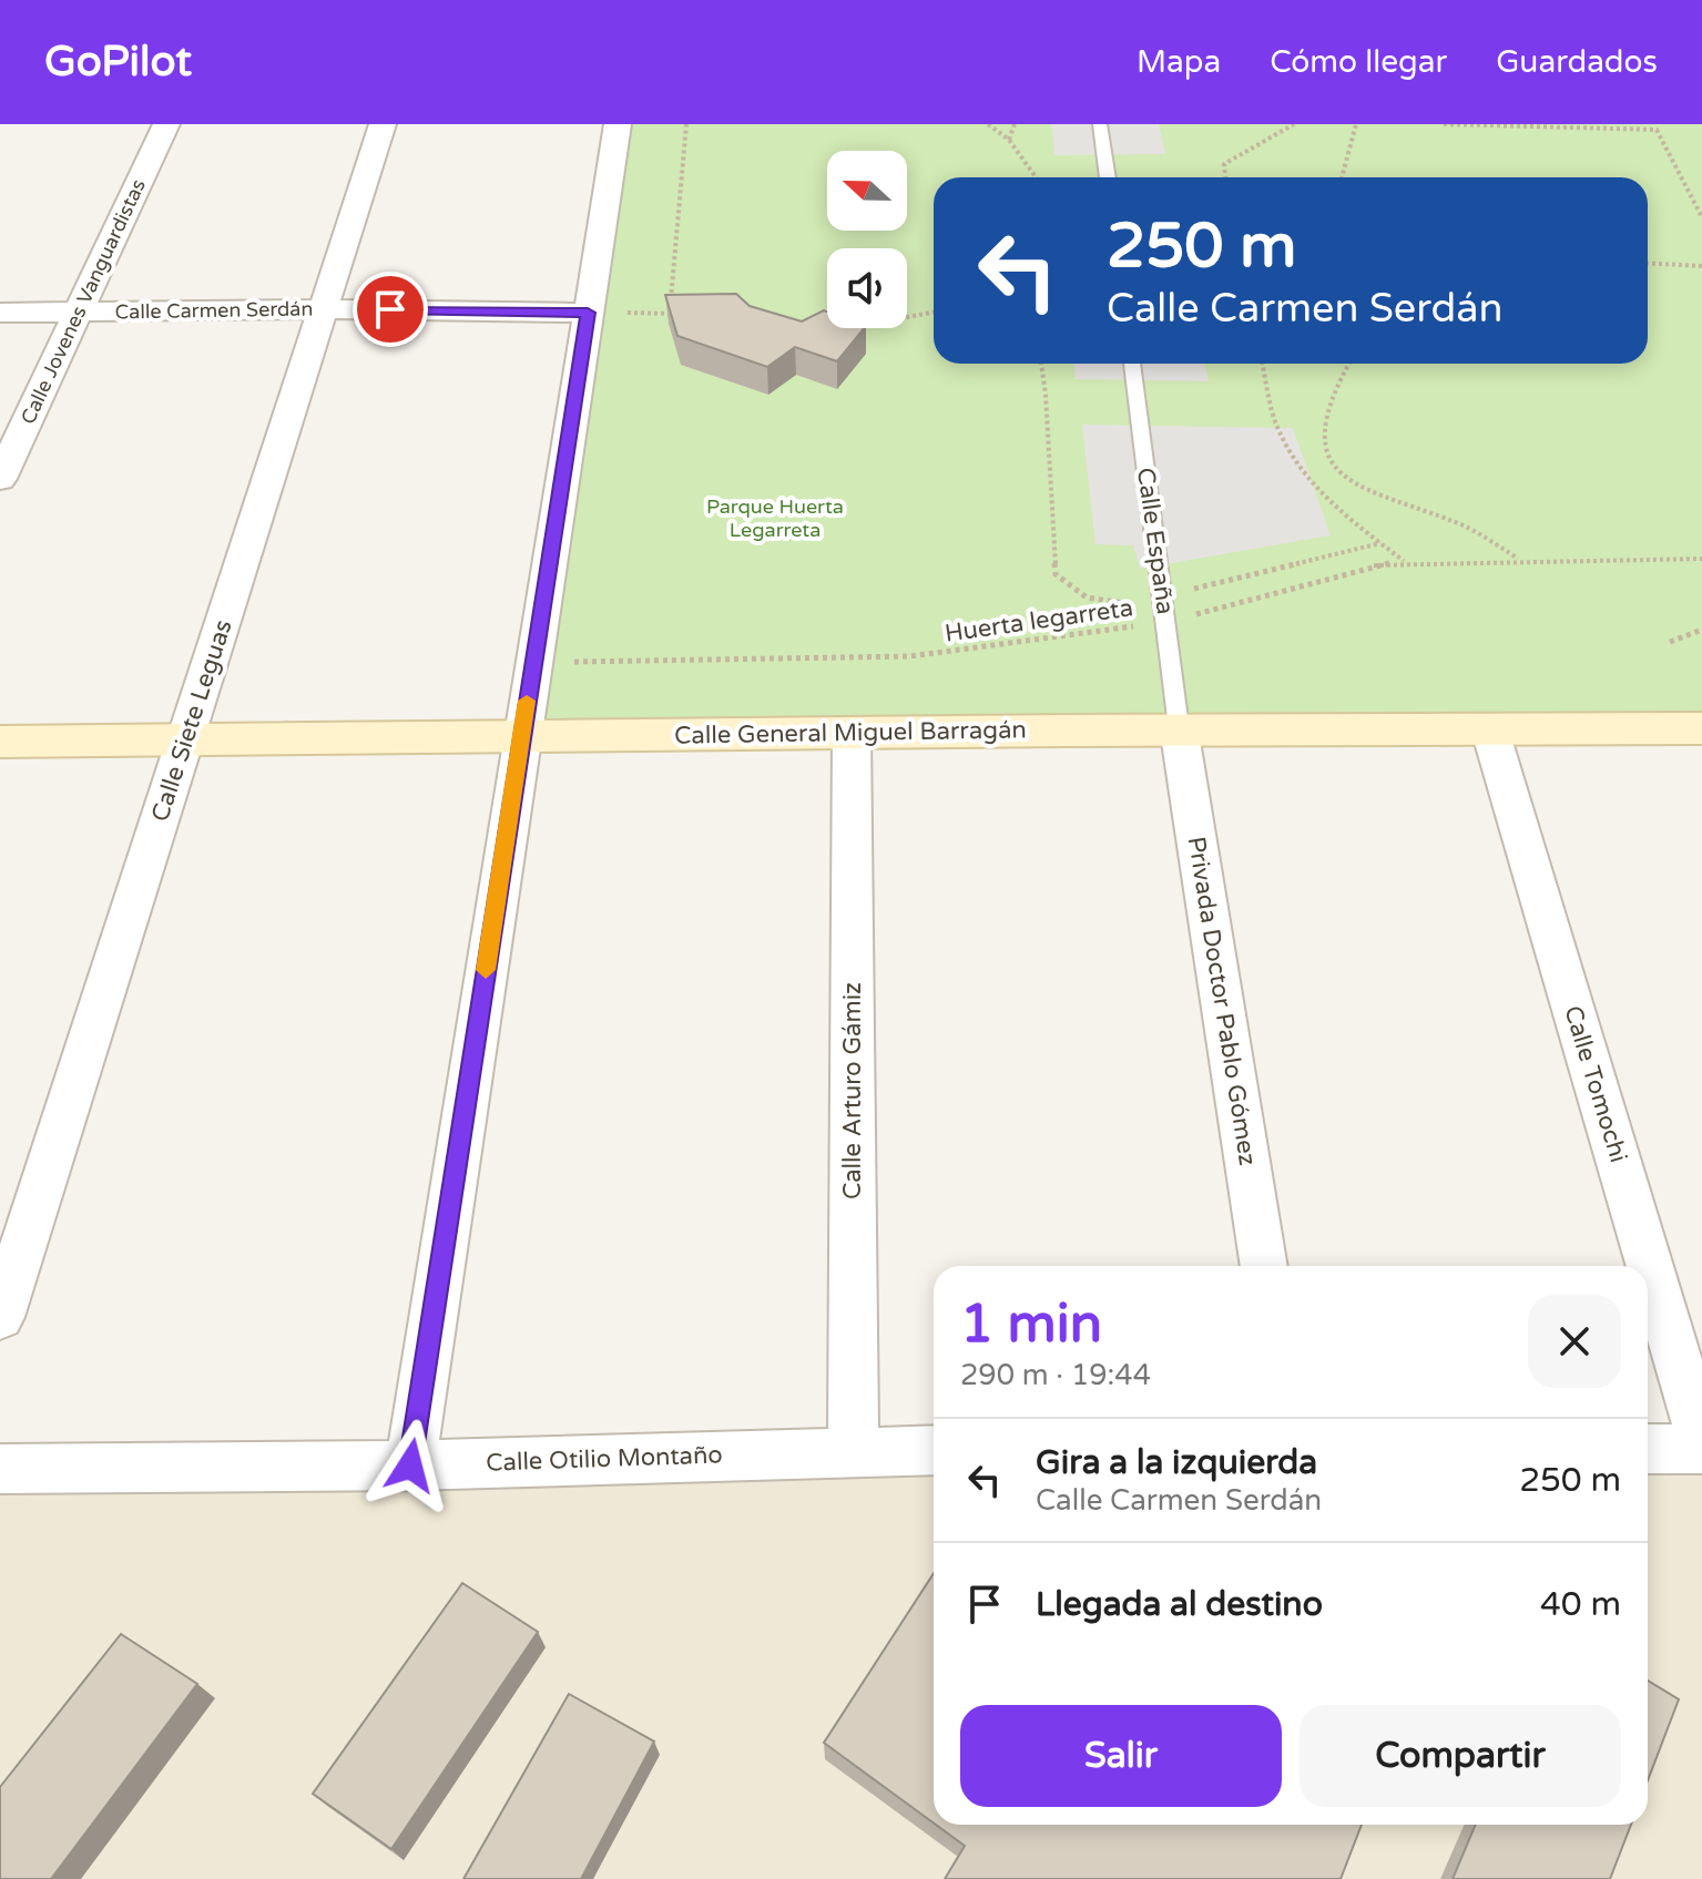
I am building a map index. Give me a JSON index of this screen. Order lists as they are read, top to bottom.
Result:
{
  "streets": {
    "main road": ["Calle General Miguel Barragán"],
    "street": [
      "Calle Jovenes Vanguardistas",
      "Calle Carmen Serdán",
      "Calle Siete Leguas",
      "Privada Doctor Pablo Gómez",
      "Calle Tomochi",
      "Calle Arturo Gámiz",
      "Calle Otilio Montaño"
    ],
    "lane": ["Calle España"],
    "path": ["Huerta legarreta"]
  },
  "crossings": [
    ["Calle Jovenes Vanguardistas", "Calle Carmen Serdán"],
    ["Calle Carmen Serdán", "Calle Siete Leguas"],
    ["Calle España", "Huerta legarreta"],
    ["Calle España", "Calle General Miguel Barragán"],
    ["Calle España", "Privada Doctor Pablo Gómez"],
    ["Calle Siete Leguas", "Calle General Miguel Barragán"],
    ["Calle General Miguel Barragán", "Privada Doctor Pablo Gómez"],
    ["Calle General Miguel Barragán", "Calle Tomochi"],
    ["Calle General Miguel Barragán", "Calle Arturo Gámiz"],
    ["Calle Arturo Gámiz", "Calle Otilio Montaño"]
  ],
  "parks": ["Parque Huerta Legarreta"],
  "north": "left",
  "page": {
    "header": "GoPilot",
    "nav": ["Mapa", "Cómo llegar", "Guardados"],
    "turn": ["250 m", "Calle Carmen Serdán"],
    "heading": ["1 min", "290 m · 19:44"],
    "list": [
      {
        "name": "Gira a la izquierda",
        "note": "Calle Carmen Serdán",
        "value": "250 m"
      },
      {
        "name": "Llegada al destino",
        "value": "40 m"
      }
    ],
    "buttons": ["Salir", "Compartir"]
  }
}
